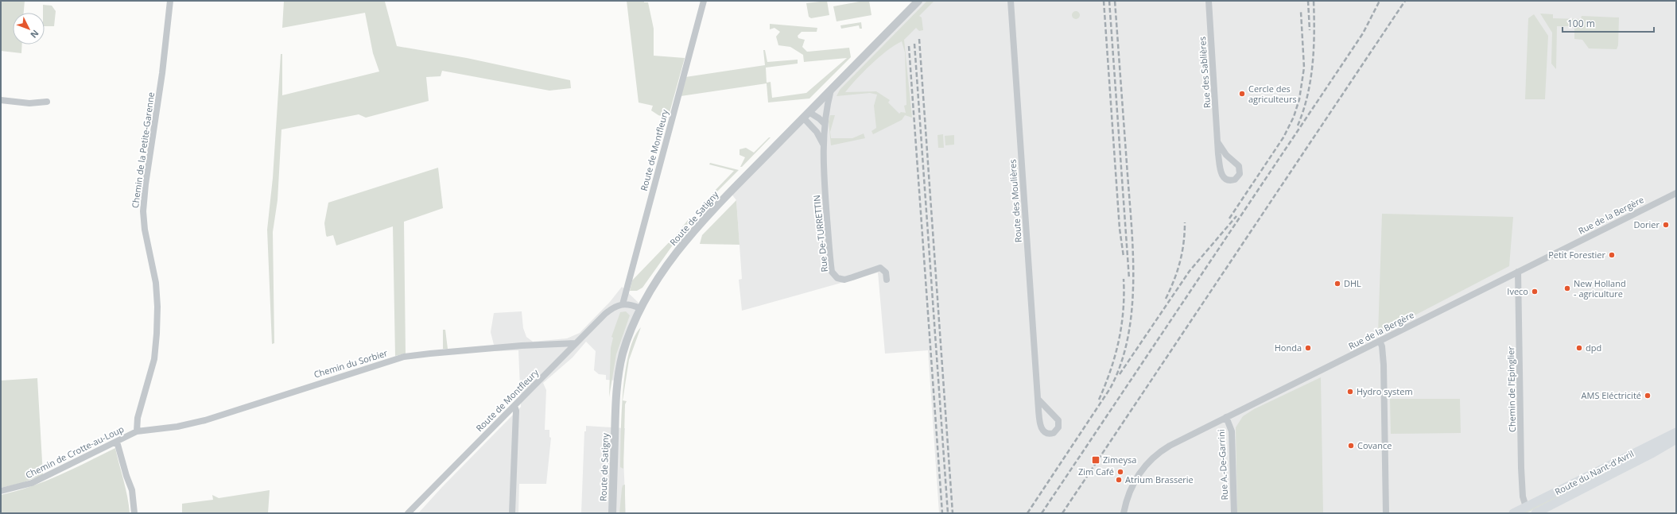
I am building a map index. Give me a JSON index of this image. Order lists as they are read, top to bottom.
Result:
{
  "streets": {
    "main road": ["Route du Nant-d'Avril"],
    "street": [
      "Rue des Sablières",
      "Chemin de la Petite-Garenne",
      "Route de Montfleury",
      "Route des Moulières",
      "Rue de la Bergère",
      "Route de Satigny",
      "Rue De-TURRETTIN",
      "Chemin du Sorbier",
      "Chemin de l'Epinglier",
      "Chemin de Crotte-au-Loup",
      "Rue A.-De-Garrini"
    ]
  },
  "crossings": [
    ["Chemin de la Petite-Garenne", "Chemin du Sorbier"],
    ["Chemin de la Petite-Garenne", "Chemin de Crotte-au-Loup"],
    ["Route de Montfleury", "Chemin du Sorbier"],
    ["Rue de la Bergère", "Chemin de l'Epinglier"],
    ["Rue de la Bergère", "Rue A.-De-Garrini"],
    ["Route de Satigny", "Rue De-TURRETTIN"],
    ["Chemin du Sorbier", "Chemin de Crotte-au-Loup"],
    ["Chemin de l'Epinglier", "Route du Nant-d'Avril"]
  ],
  "places": {
    "other": [
      "Cercle des agriculteurs",
      "Dorier",
      "Petit Forestier",
      "DHL",
      "New Holland - agriculture",
      "Iveco",
      "Honda",
      "dpd",
      "Hydro system",
      "AMS Eléctricité",
      "Covance",
      "Zim Café",
      "Atrium Brasserie"
    ],
    "transit": ["Zimeysa"]
  },
  "scale_bar": "100 m",
  "north": "bottom right"
}
